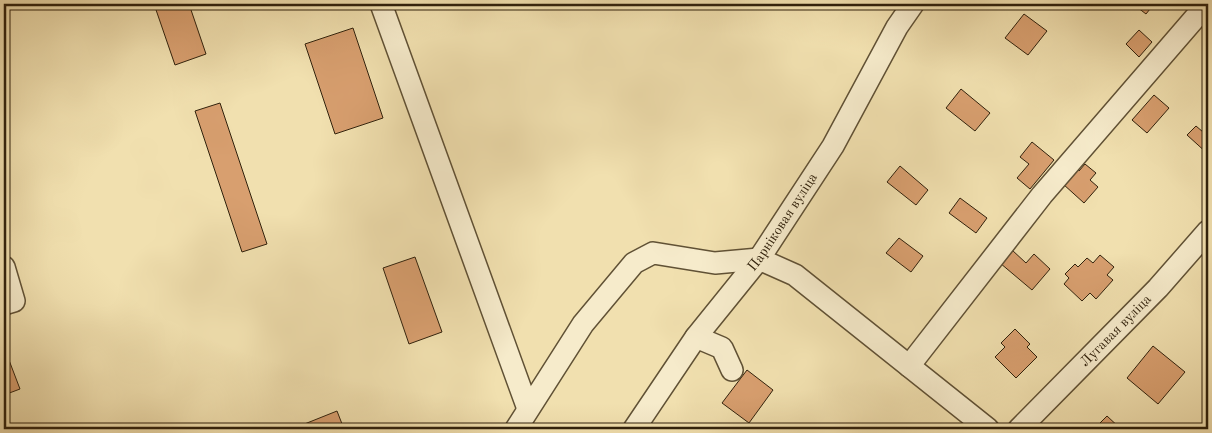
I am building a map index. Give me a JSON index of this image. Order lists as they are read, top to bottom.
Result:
{
  "streets": {
    "street": ["Парніковая вуліца", "Лугавая вуліца"]
  }
}
